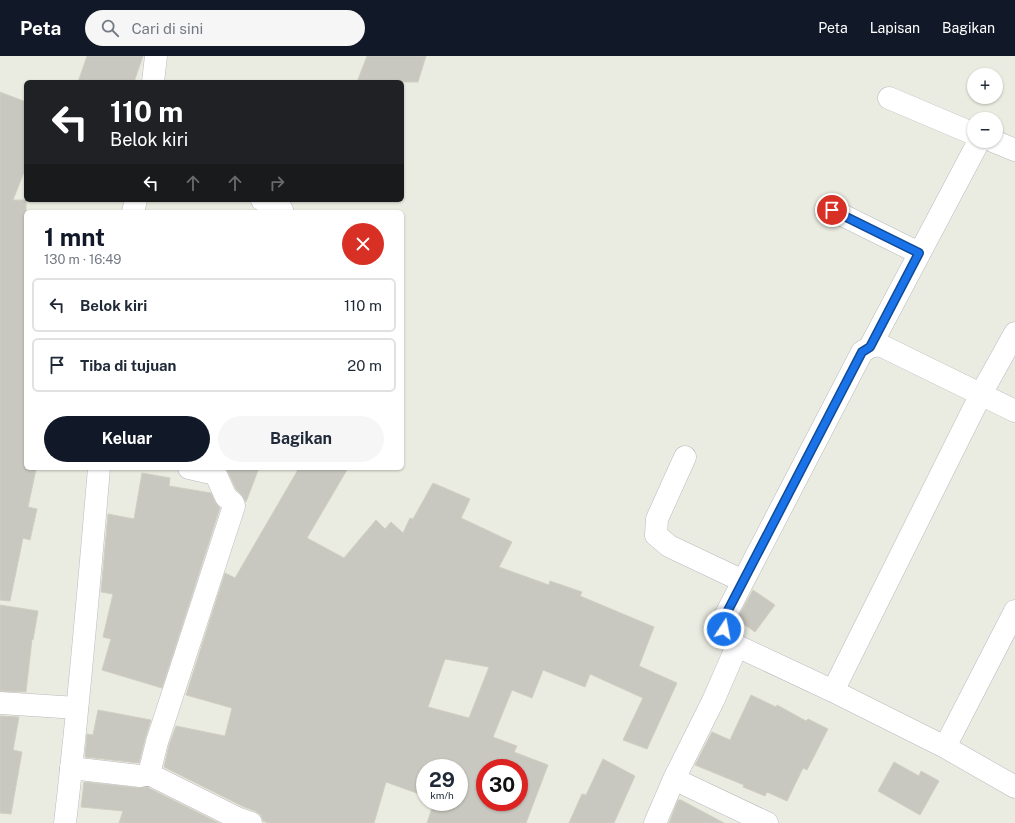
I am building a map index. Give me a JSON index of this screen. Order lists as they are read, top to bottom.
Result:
{
  "page": {
    "header": "Peta",
    "search": "Cari di sini",
    "nav": ["Peta", "Lapisan", "Bagikan"],
    "map_buttons": ["+", "−"],
    "turn": ["110 m", "Belok kiri"],
    "heading": ["1 mnt", "130 m · 16:49"],
    "list": [
      {
        "name": "Belok kiri",
        "value": "110 m"
      },
      {
        "name": "Tiba di tujuan",
        "value": "20 m"
      }
    ],
    "buttons": ["Keluar", "Bagikan"],
    "speed": "29 km/h",
    "limit": "30"
  }
}
